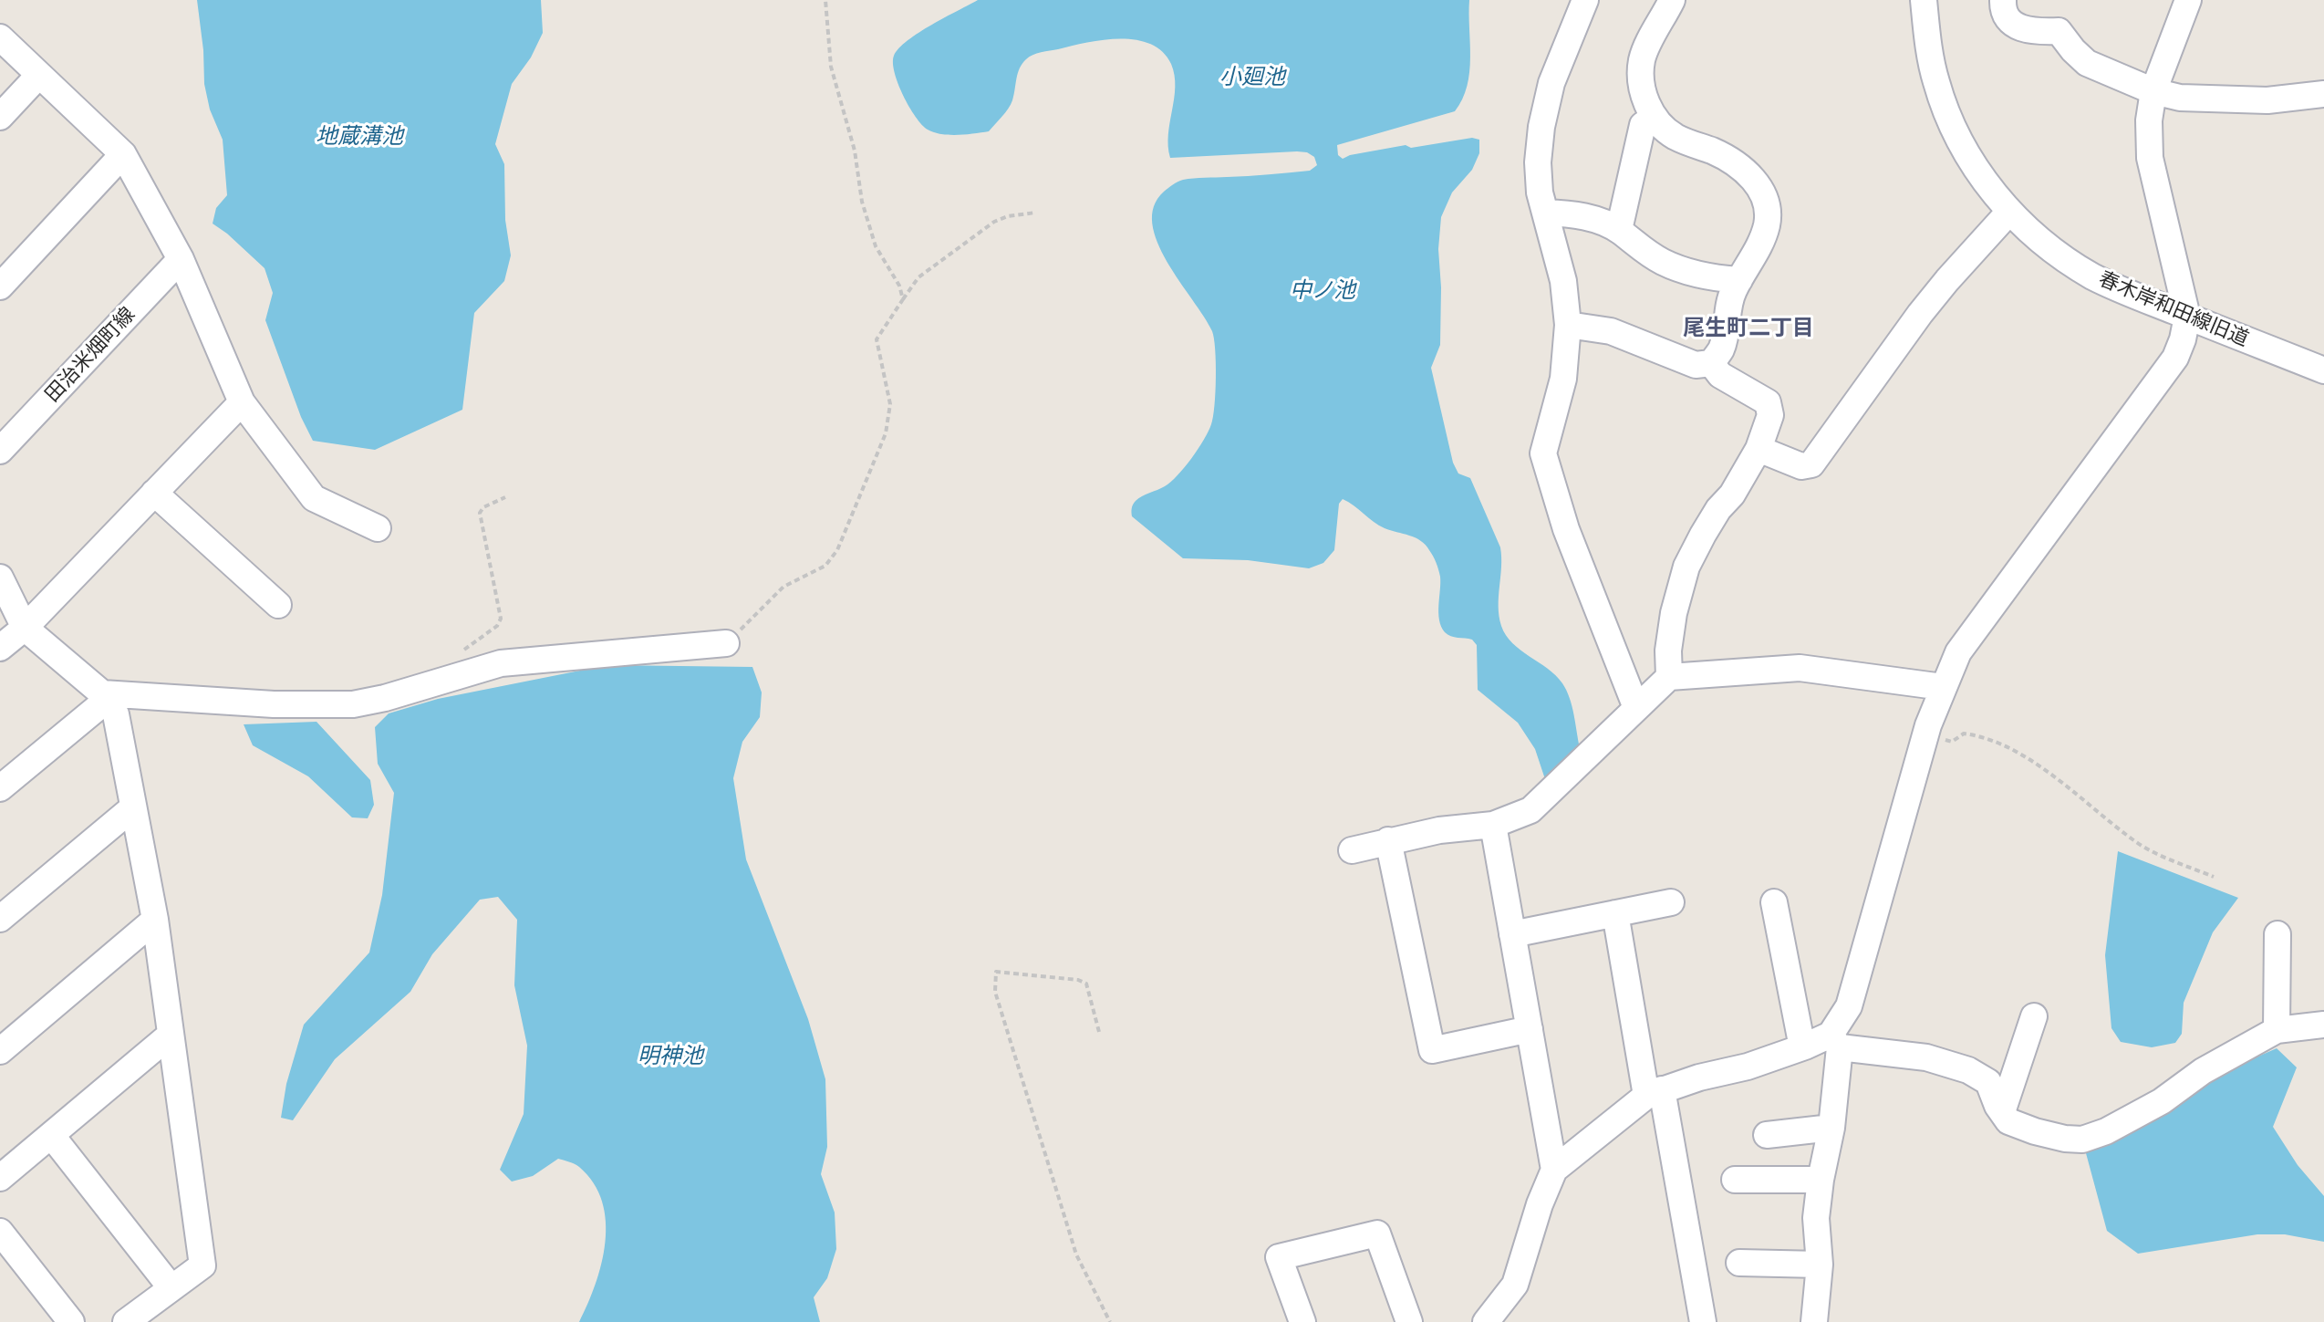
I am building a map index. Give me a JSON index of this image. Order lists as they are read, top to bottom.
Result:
{
  "streets": {
    "street": ["春木岸和田線旧道", "田治米畑町線"]
  },
  "districts": ["尾生町二丁目"],
  "water": [
    "小廻池",
    "地蔵溝池",
    "中ノ池",
    "明神池"
  ]
}
